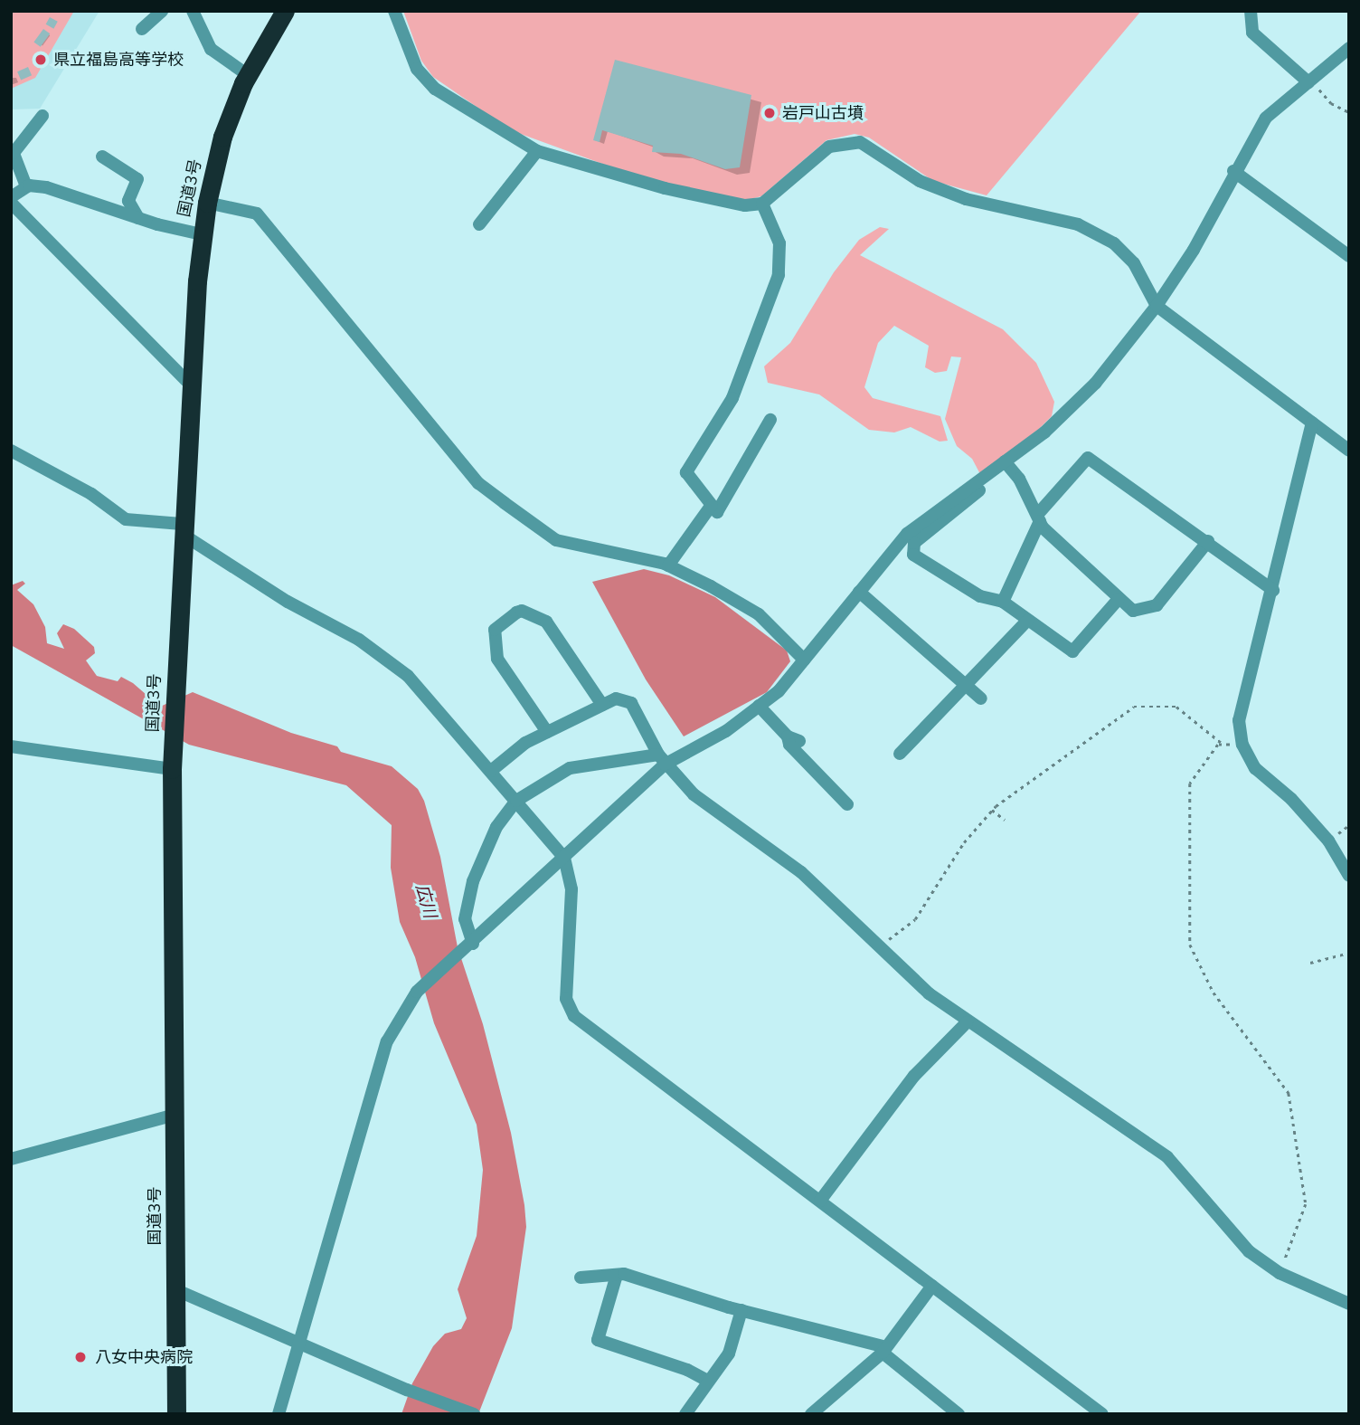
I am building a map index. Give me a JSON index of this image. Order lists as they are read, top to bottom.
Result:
{
  "streets": {
    "highway": ["国道3号"]
  },
  "water": ["広川"],
  "places": ["県立福島高等学校", "岩戸山古墳", "八女中央病院"]
}
